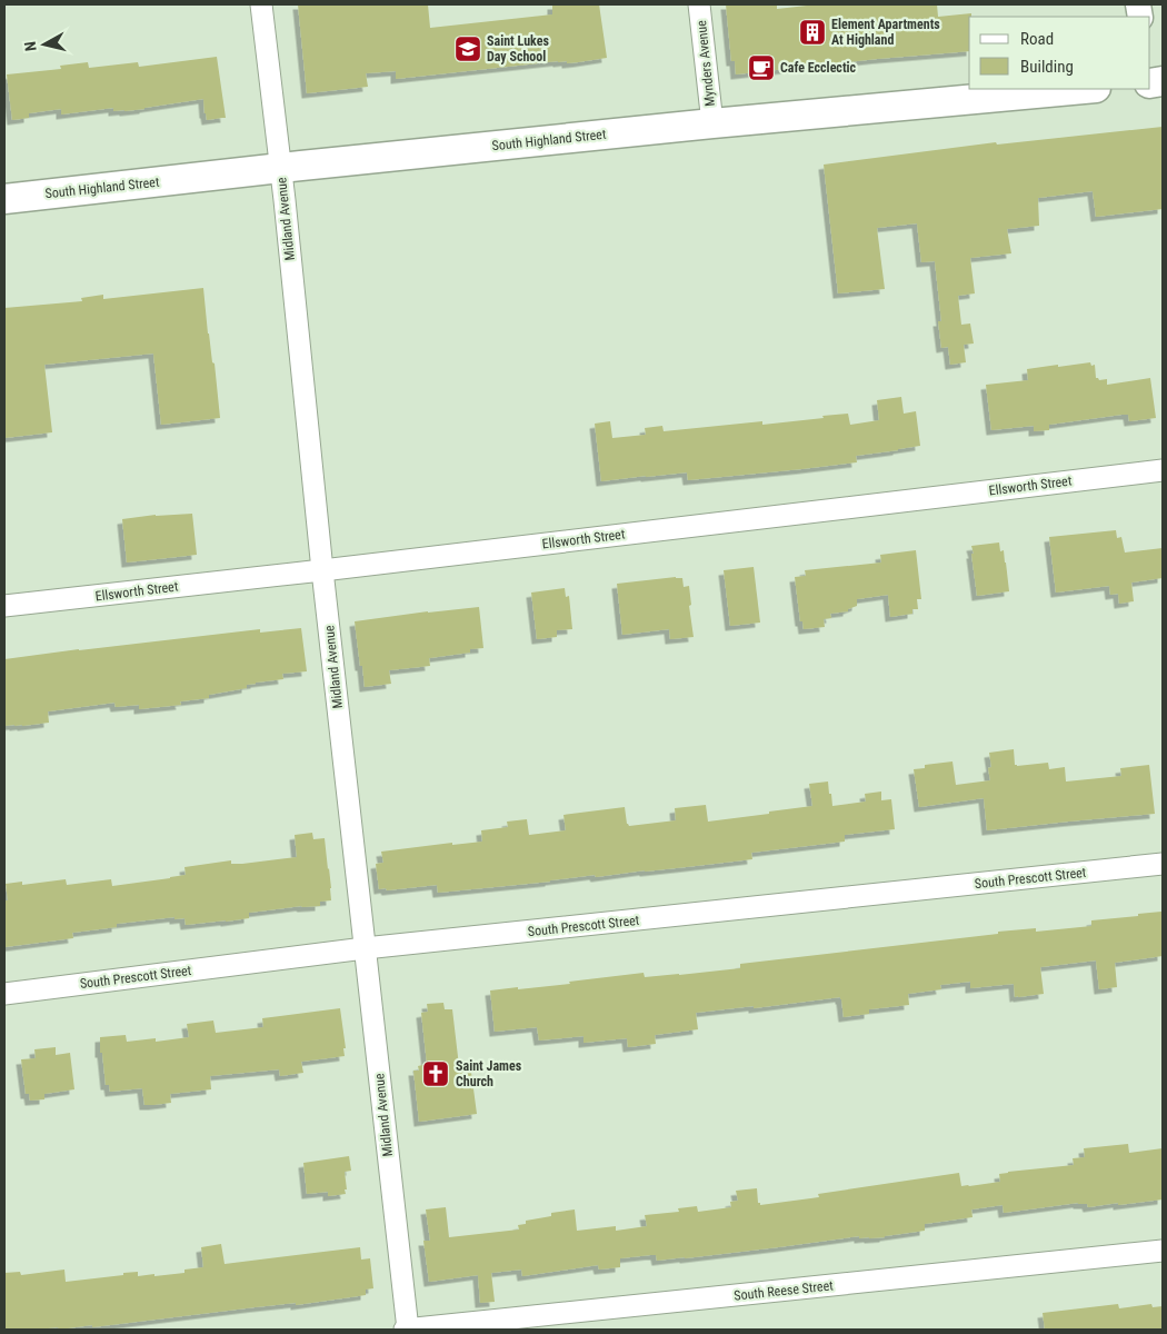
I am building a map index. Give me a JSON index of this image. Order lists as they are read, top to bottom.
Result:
{
  "streets": {
    "main road": ["South Highland Street"],
    "street": [
      "Mynders Avenue",
      "Midland Avenue",
      "Ellsworth Street",
      "South Prescott Street",
      "South Reese Street"
    ]
  },
  "crossings": [
    ["Mynders Avenue", "South Highland Street"],
    ["South Highland Street", "Midland Avenue"],
    ["Midland Avenue", "Ellsworth Street"],
    ["Midland Avenue", "South Prescott Street"],
    ["Midland Avenue", "South Reese Street"]
  ],
  "places": {
    "building": ["Element Apartments At Highland"],
    "school or university": ["Saint Lukes Day School"],
    "cafe": ["Cafe Ecclectic"],
    "church": ["Saint James Church"]
  },
  "legend": ["Road", "Building"],
  "north": "left"
}
